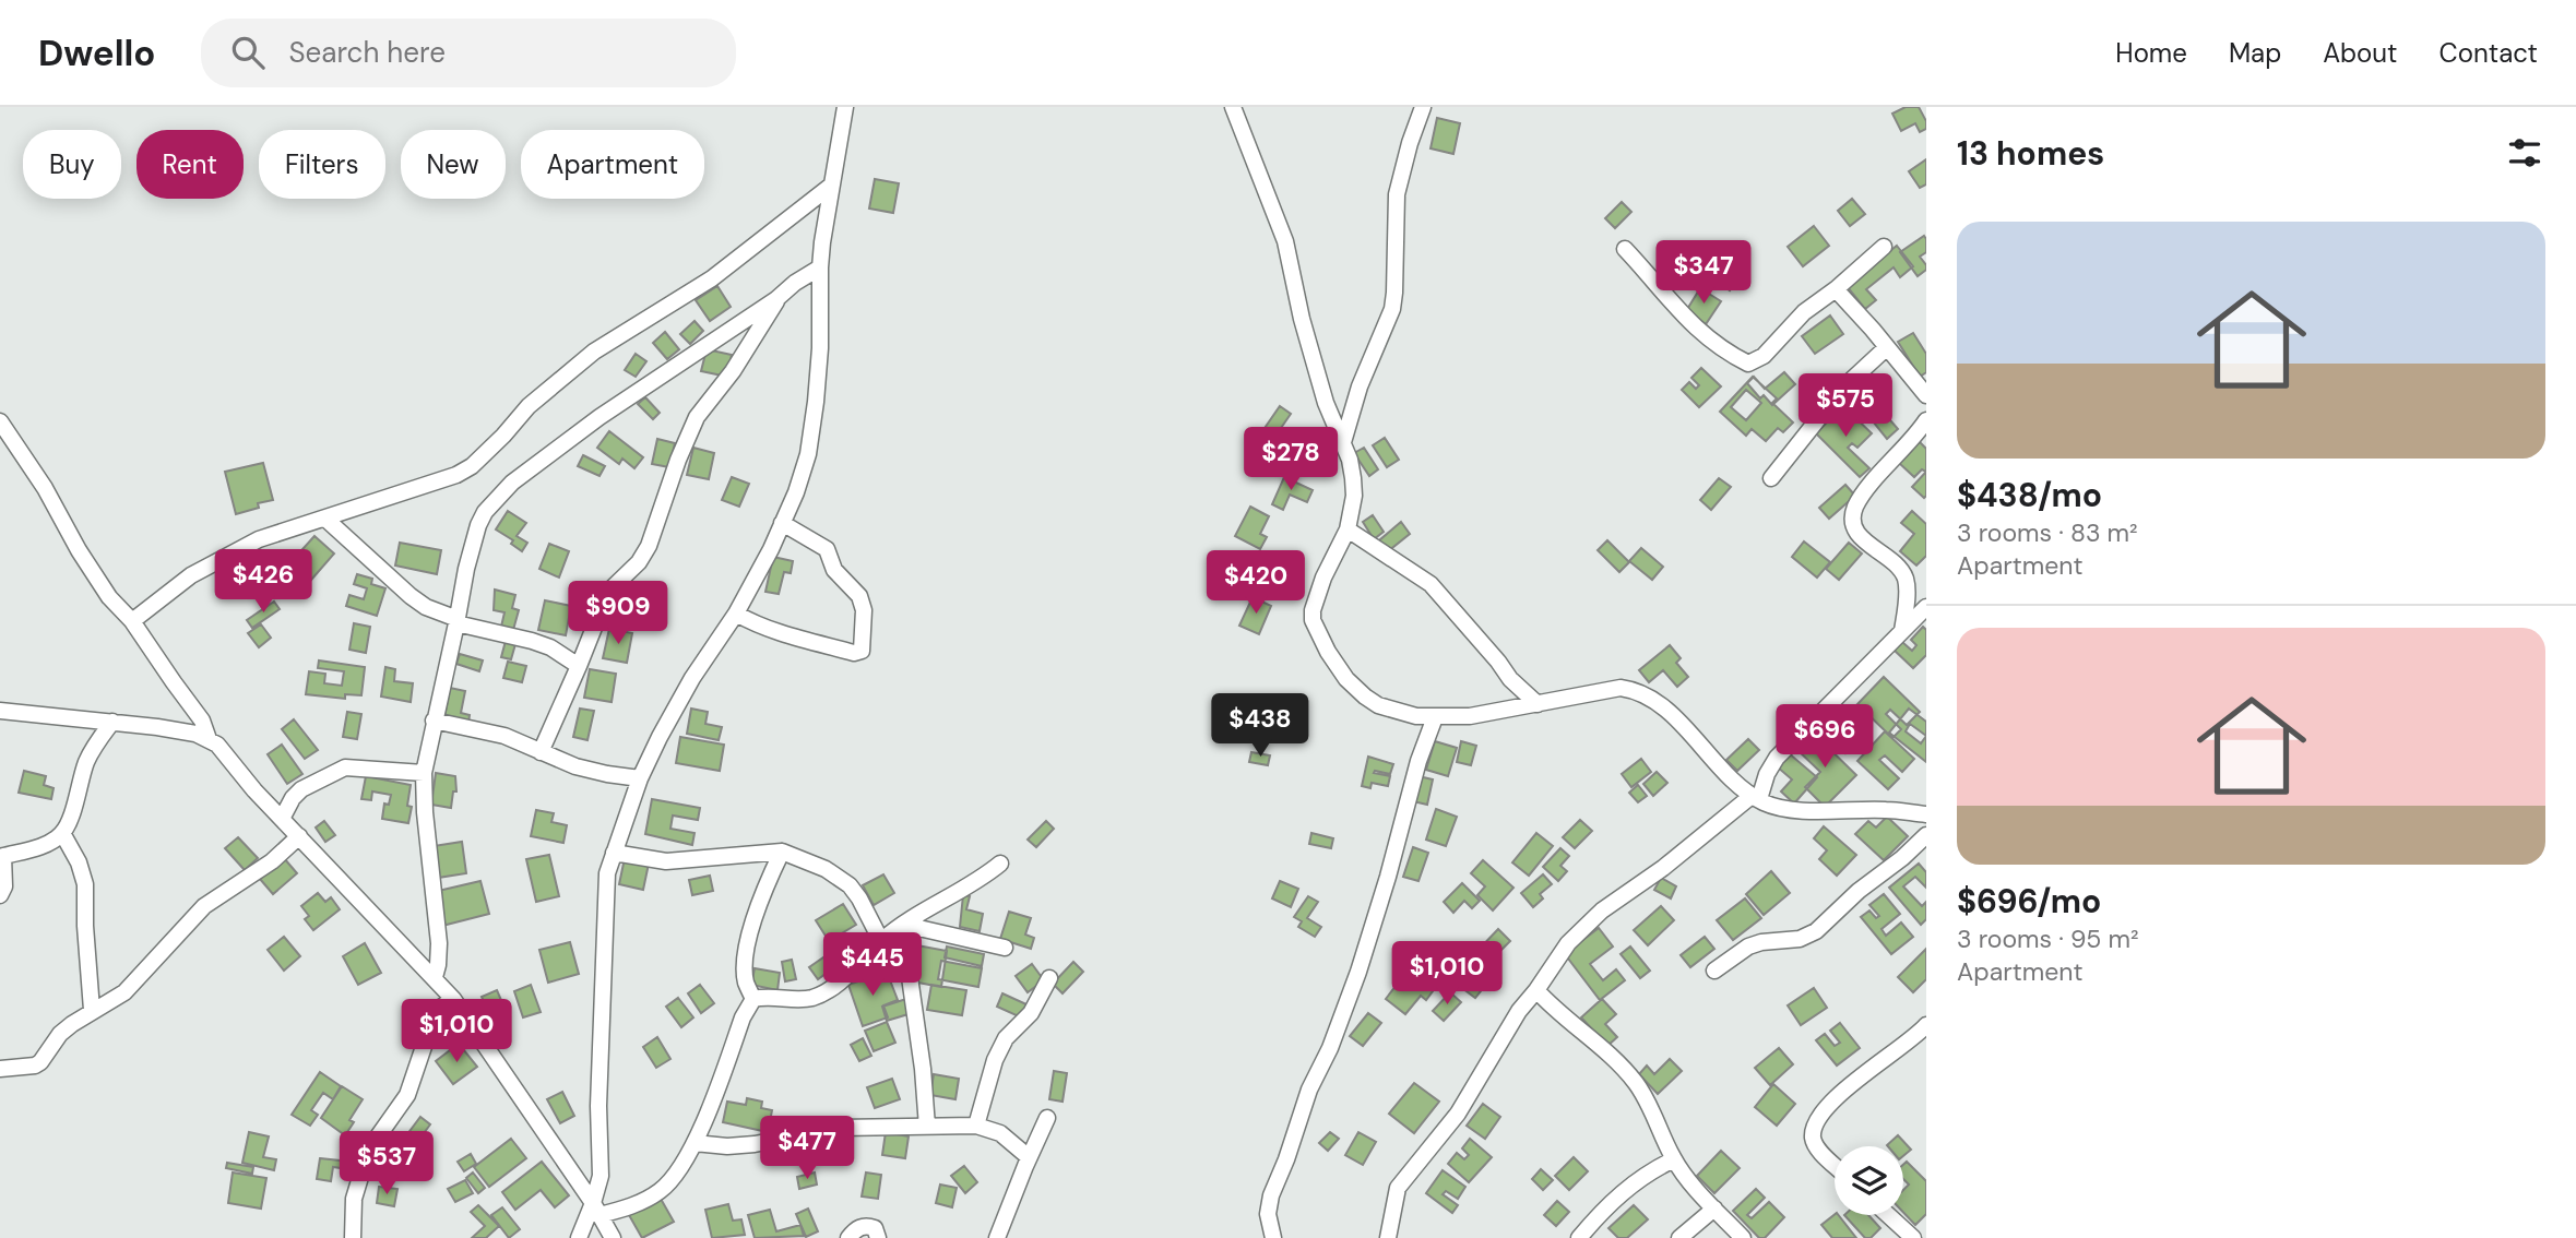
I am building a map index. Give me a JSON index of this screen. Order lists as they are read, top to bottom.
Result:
{
  "page": {
    "header": "Dwello",
    "search": "Search here",
    "nav": [
      "Home",
      "Map",
      "About",
      "Contact"
    ],
    "heading": "13 homes",
    "chip": [
      "Buy",
      "Rent",
      "Filters",
      "New",
      "Apartment"
    ],
    "list": [
      {
        "name": "$438/mo",
        "note": "3 rooms · 83 m² · Apartment"
      },
      {
        "name": "$696/mo",
        "note": "3 rooms · 95 m² · Apartment"
      }
    ],
    "price": [
      "$347",
      "$575",
      "$278",
      "$426",
      "$420",
      "$909",
      "$438",
      "$696",
      "$445",
      "$1,010",
      "$1,010",
      "$477",
      "$537"
    ]
  }
}
